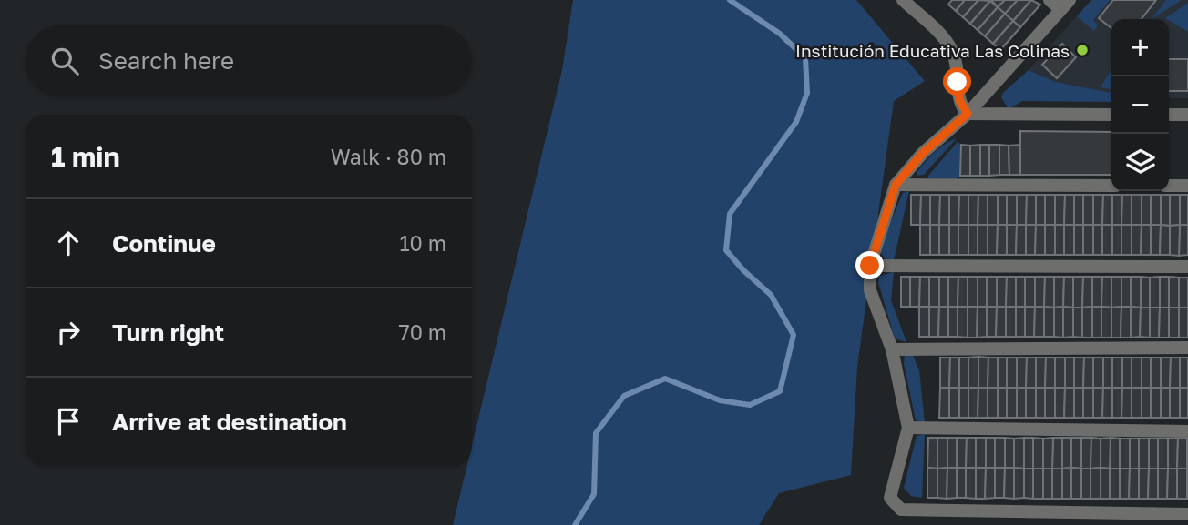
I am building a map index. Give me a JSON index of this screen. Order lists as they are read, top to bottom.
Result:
{
  "places": ["Institución Educativa Las Colinas"],
  "page": {
    "map_buttons": ["+", "−"],
    "search": "Search here",
    "heading": ["1 min", "Walk · 80 m"],
    "list": [
      ["Continue", "10 m"],
      ["Turn right", "70 m"],
      "Arrive at destination"
    ]
  }
}
